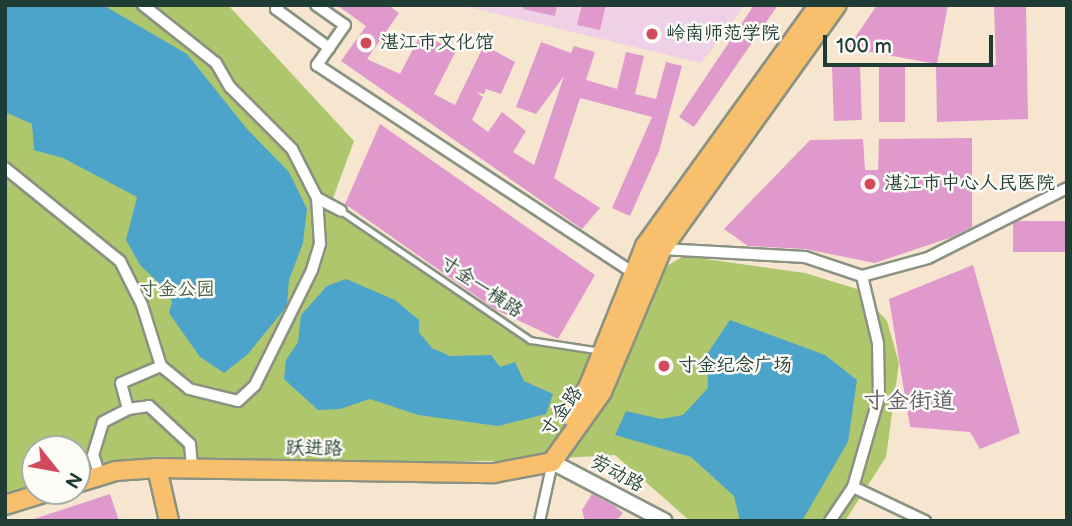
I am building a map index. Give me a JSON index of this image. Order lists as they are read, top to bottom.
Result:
{
  "streets": {
    "main road": ["寸金路", "跃进路"],
    "street": ["劳动路"],
    "lane": ["寸金一横路"]
  },
  "crossings": [
    ["寸金一横路", "寸金路"],
    ["寸金路", "跃进路"],
    ["寸金路", "劳动路"],
    ["跃进路", "劳动路"]
  ],
  "districts": ["寸金街道"],
  "parks": ["寸金公园"],
  "places": [
    "岭南师范学院",
    "湛江市文化馆",
    "湛江市中心人民医院",
    "寸金纪念广场"
  ],
  "scale_bar": "100 m",
  "north": "bottom right"
}
